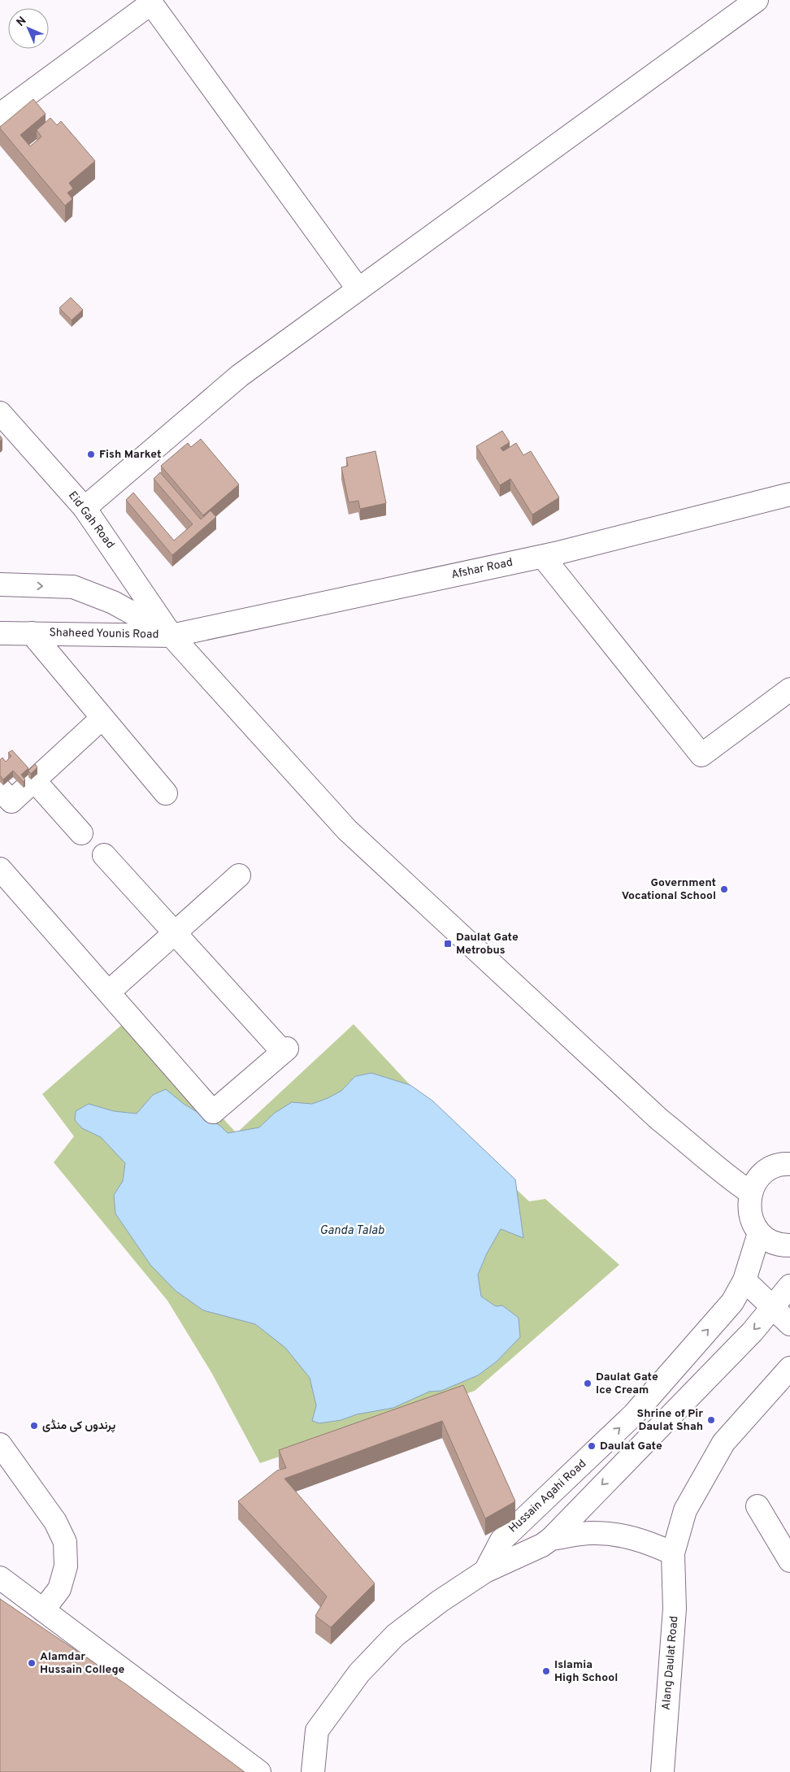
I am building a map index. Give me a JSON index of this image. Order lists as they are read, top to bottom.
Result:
{
  "streets": {
    "street": [
      "Eid Gah Road",
      "Afshar Road",
      "Shaheed Younis Road",
      "Hussain Agahi Road",
      "Alang Daulat Road"
    ]
  },
  "crossings": [
    ["Eid Gah Road", "Afshar Road"],
    ["Eid Gah Road", "Shaheed Younis Road"],
    ["Afshar Road", "Shaheed Younis Road"]
  ],
  "water": ["Ganda Talab"],
  "places": {
    "other": [
      "Fish Market",
      "Government Vocational School",
      "Daulat Gate Ice Cream",
      "Shrine of Pir Daulat Shah",
      "پرندوں کی منڈی",
      "Daulat Gate",
      "Alamdar Hussain College",
      "Islamia High School"
    ],
    "transit": ["Daulat Gate Metrobus"]
  },
  "north": "top left"
}
